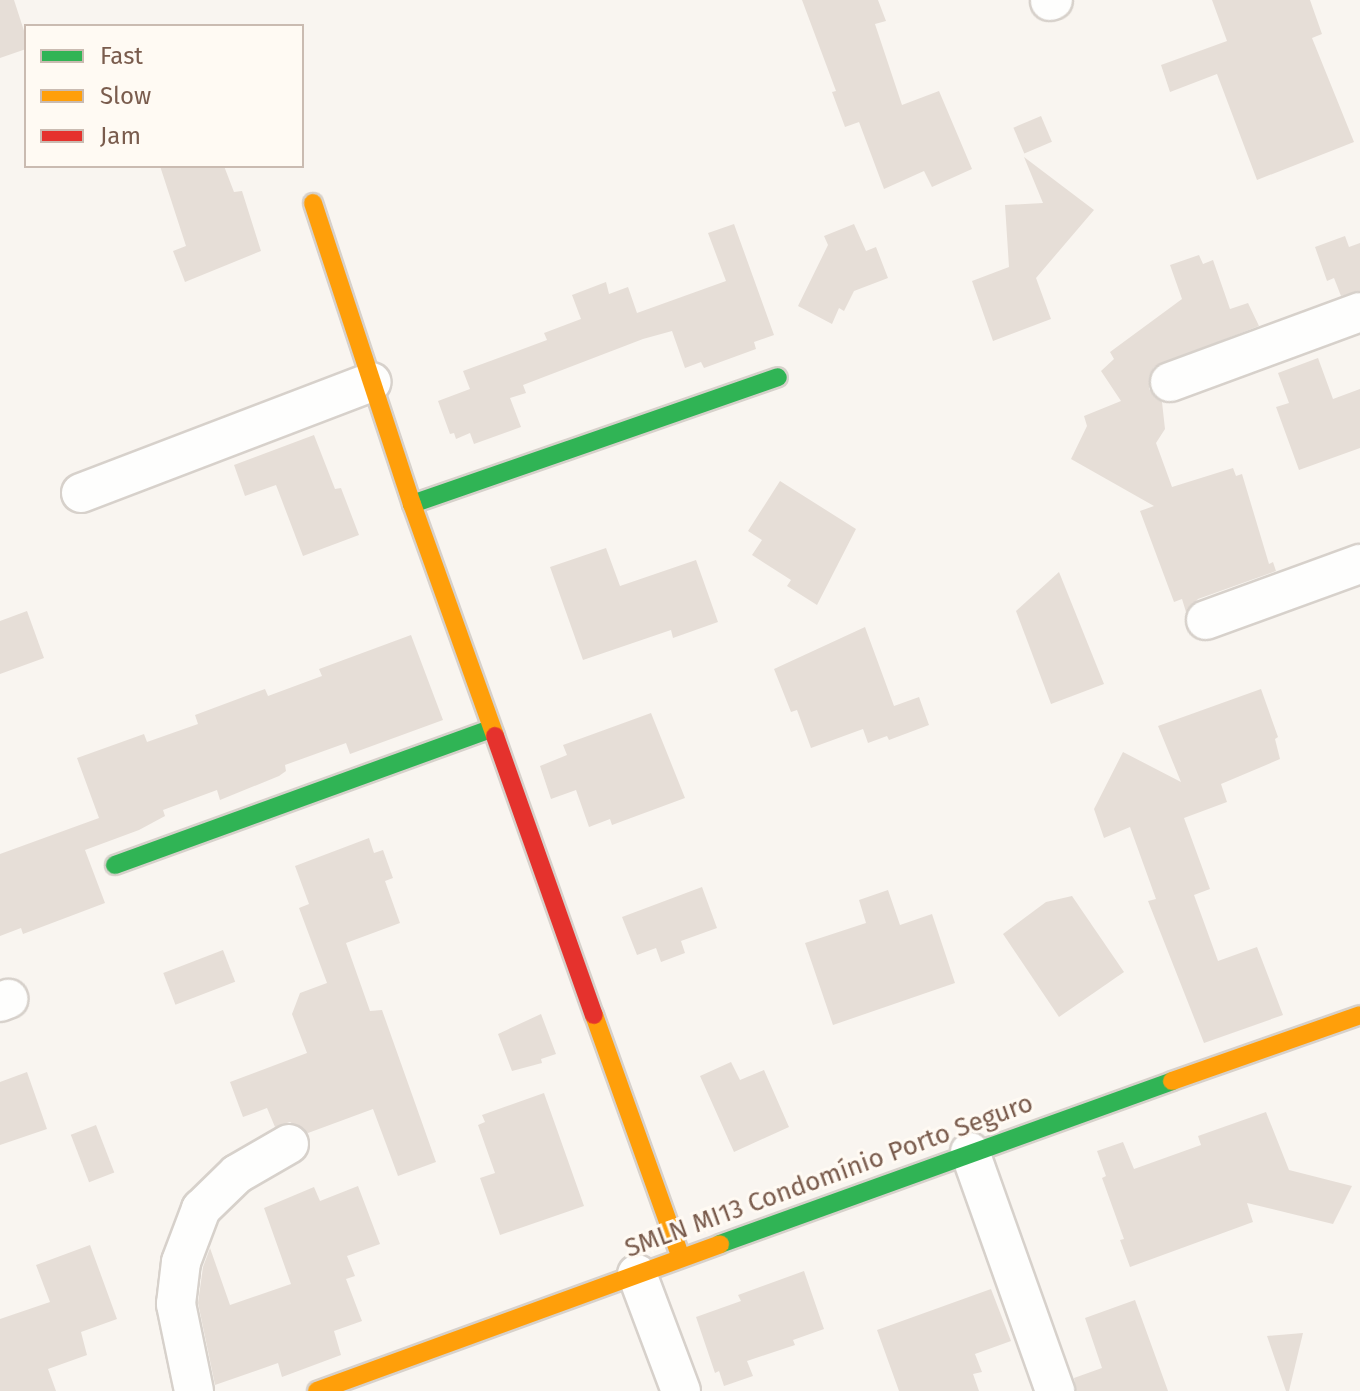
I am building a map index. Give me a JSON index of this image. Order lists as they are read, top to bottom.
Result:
{
  "streets": {
    "street": ["SMLN MI13 Condomínio Porto Seguro"]
  },
  "legend": ["Fast", "Slow", "Jam"]
}
